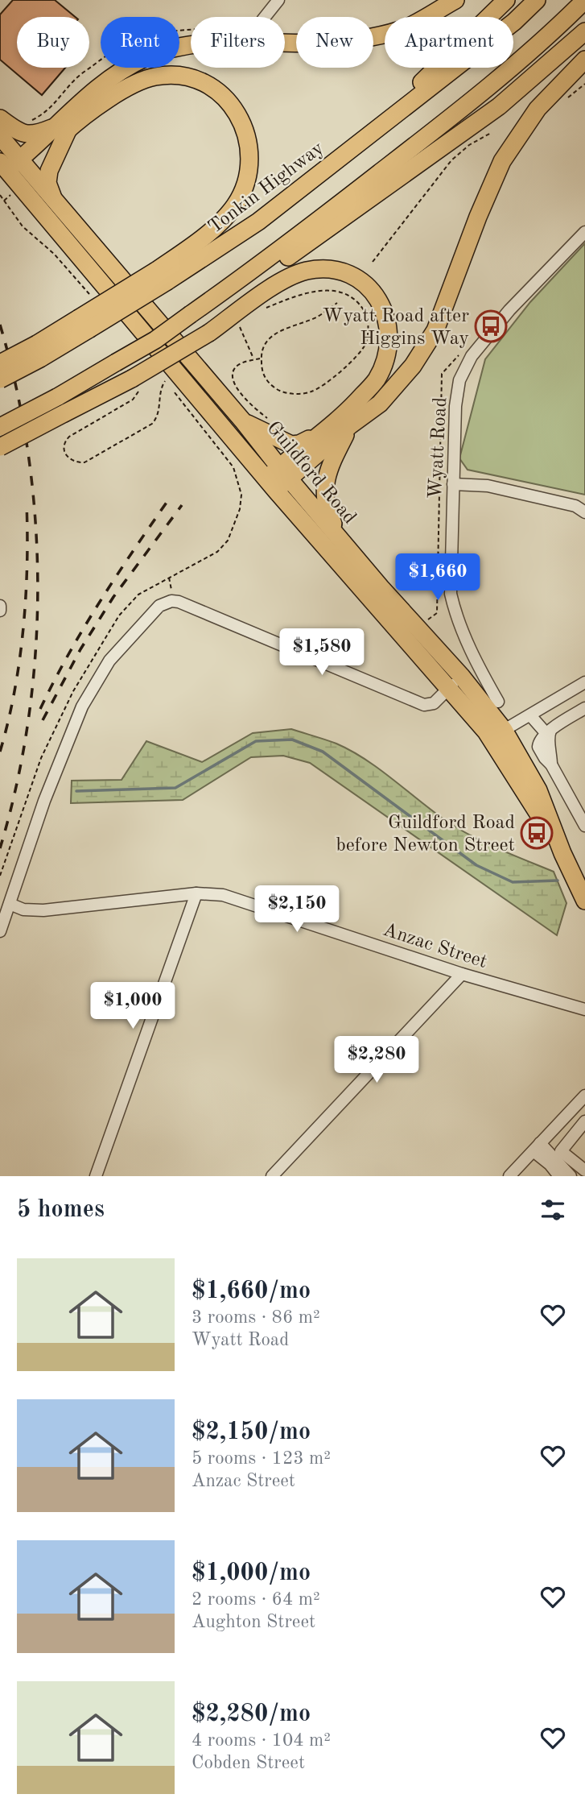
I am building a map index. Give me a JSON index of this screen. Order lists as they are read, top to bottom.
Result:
{
  "streets": {
    "highway": ["Tonkin Highway", "Guildford Road"],
    "street": ["Wyatt Road", "Anzac Street"]
  },
  "places": {
    "bus stop": ["Wyatt Road after Higgins Way", "Guildford Road before Newton Street"]
  },
  "page": {
    "chip": [
      "Buy",
      "Rent",
      "Filters",
      "New",
      "Apartment"
    ],
    "price": [
      "$1,660",
      "$1,580",
      "$2,150",
      "$1,000",
      "$2,280"
    ],
    "heading": "5 homes",
    "list": [
      {
        "name": "$1,660/mo",
        "note": "3 rooms · 86 m² · Wyatt Road"
      },
      {
        "name": "$2,150/mo",
        "note": "5 rooms · 123 m² · Anzac Street"
      },
      {
        "name": "$1,000/mo",
        "note": "2 rooms · 64 m² · Aughton Street"
      },
      {
        "name": "$2,280/mo",
        "note": "4 rooms · 104 m² · Cobden Street"
      }
    ]
  }
}
